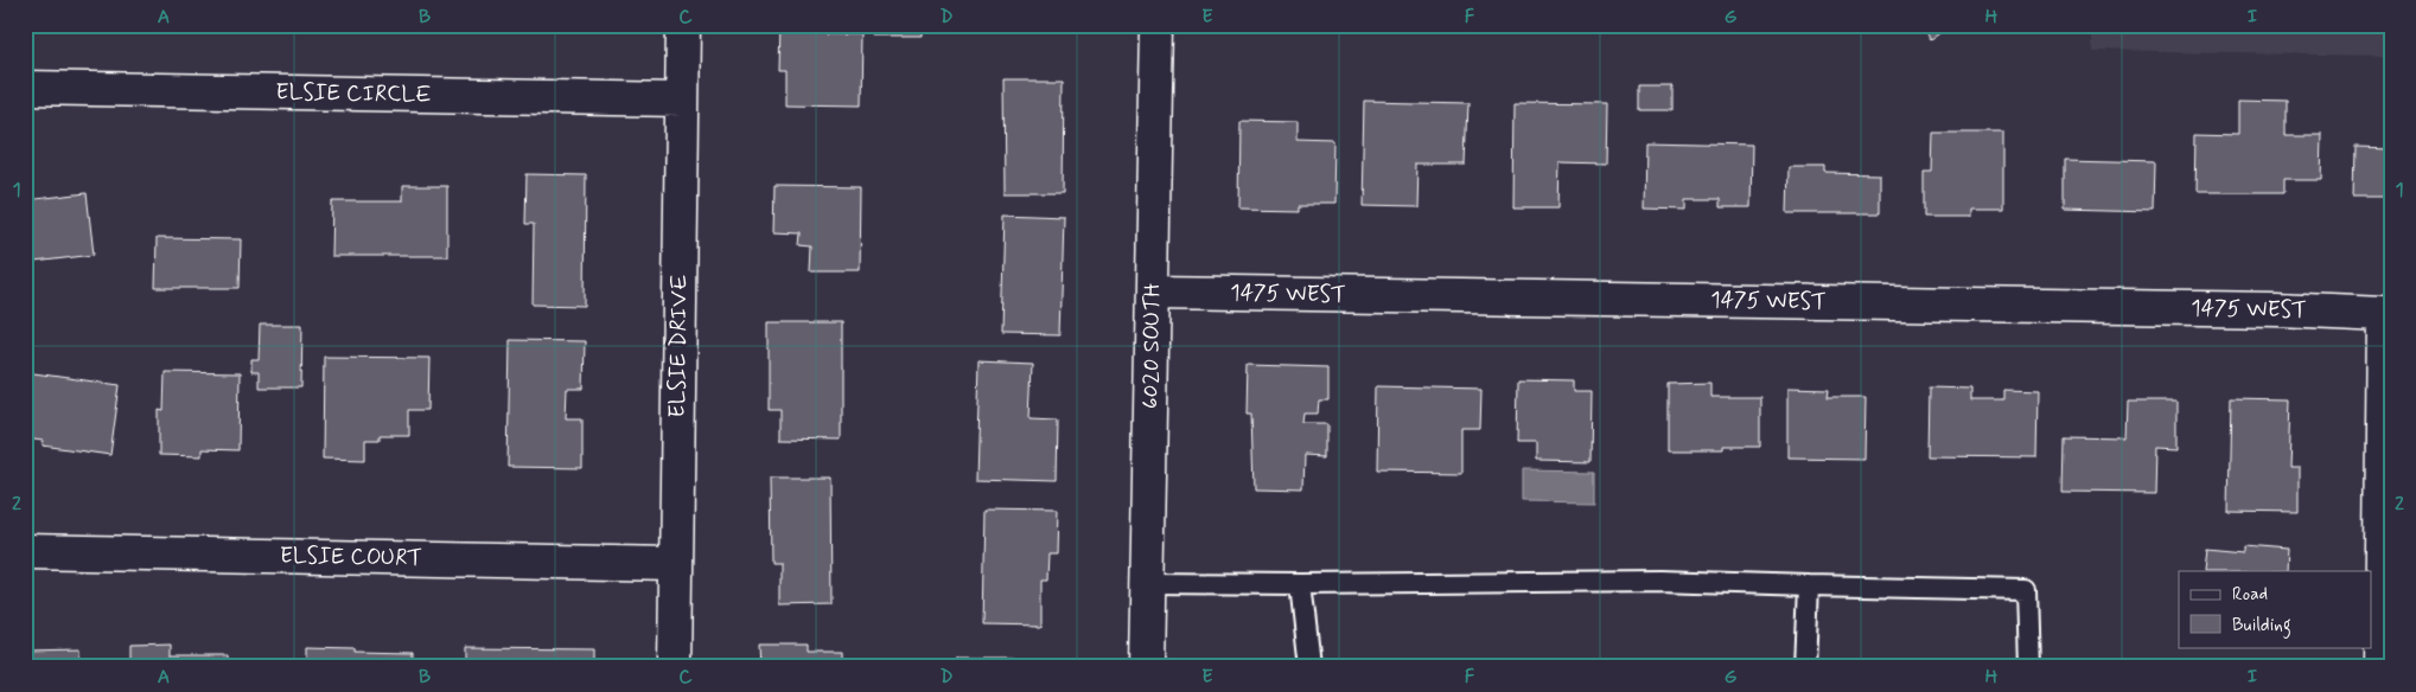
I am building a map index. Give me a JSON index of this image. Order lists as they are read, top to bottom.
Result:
{
  "streets": {
    "street": [
      "ELSIE CIRCLE",
      "1475 WEST",
      "ELSIE DRIVE",
      "6020 SOUTH",
      "ELSIE COURT"
    ]
  },
  "crossings": [
    ["ELSIE CIRCLE", "ELSIE DRIVE"],
    ["1475 WEST", "6020 SOUTH"],
    ["ELSIE DRIVE", "ELSIE COURT"]
  ],
  "legend": ["Road", "Building"],
  "grid": {
    "columns": [
      "A",
      "B",
      "C",
      "D",
      "E",
      "F",
      "G",
      "H",
      "I"
    ],
    "rows": ["1", "2"]
  }
}
